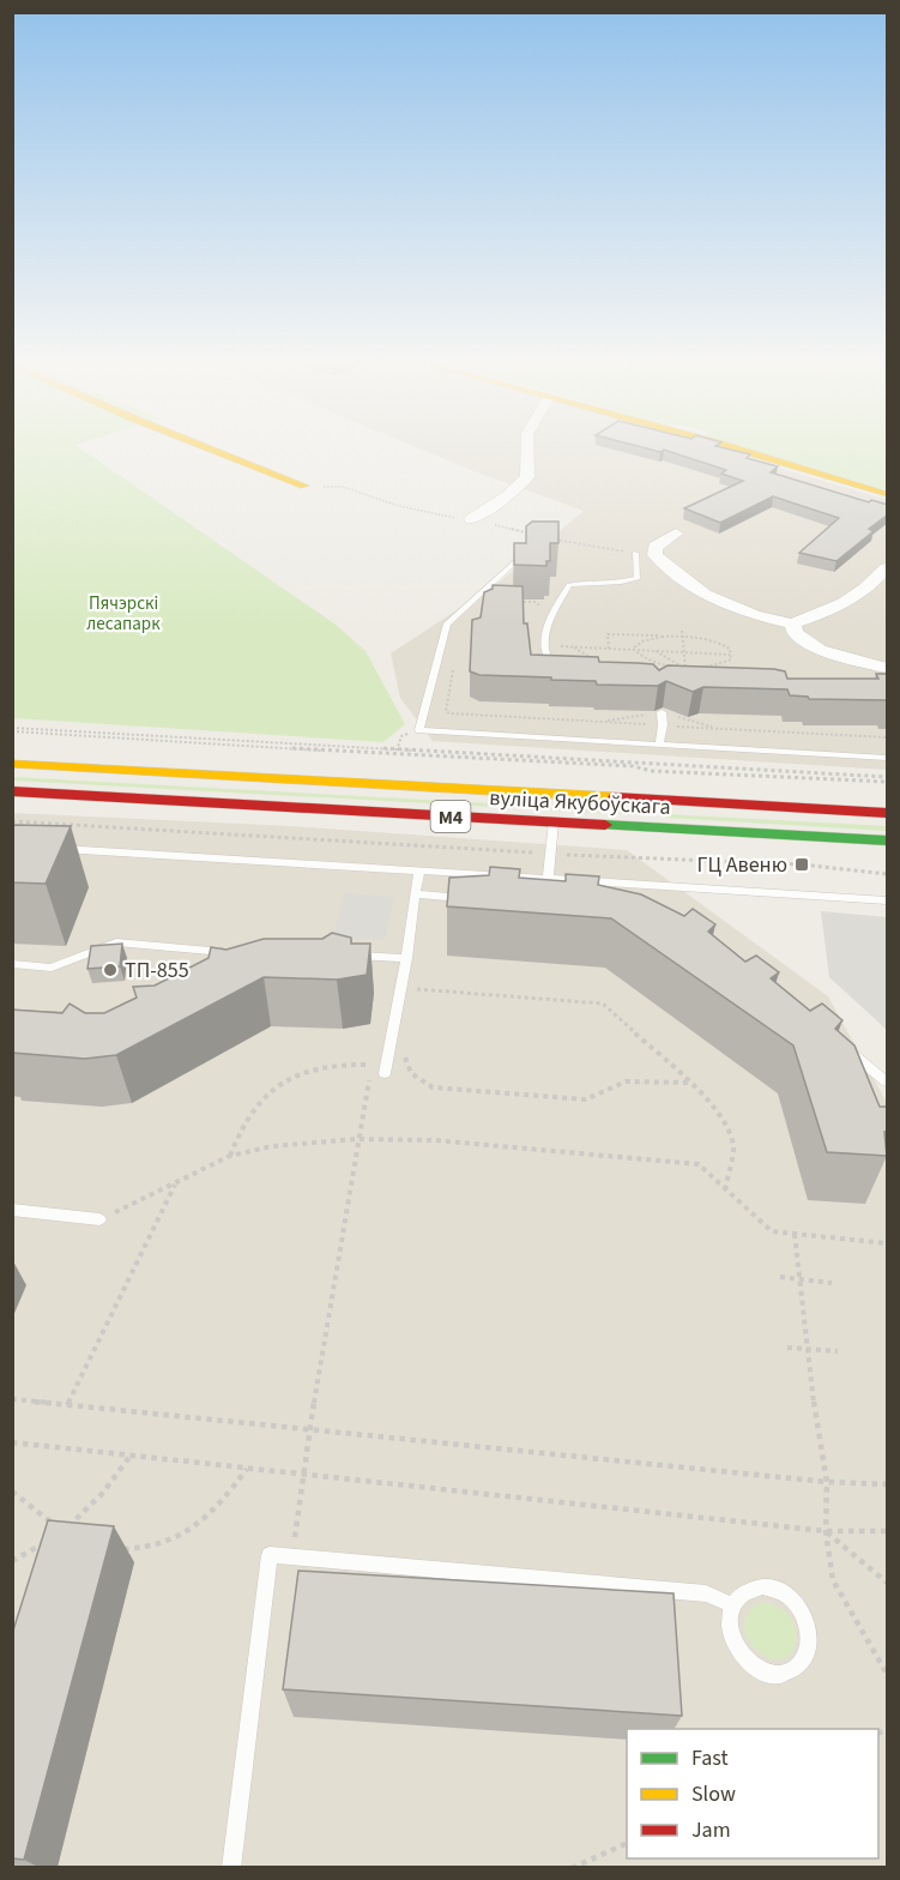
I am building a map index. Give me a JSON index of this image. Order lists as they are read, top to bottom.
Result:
{
  "streets": {
    "main road": ["вуліца Якубоўскага", "М4"]
  },
  "parks": ["Пячэрскі лесапарк"],
  "places": {
    "transit": ["ГЦ Авеню"],
    "other": ["ТП-855"]
  },
  "legend": ["Fast", "Slow", "Jam"]
}
